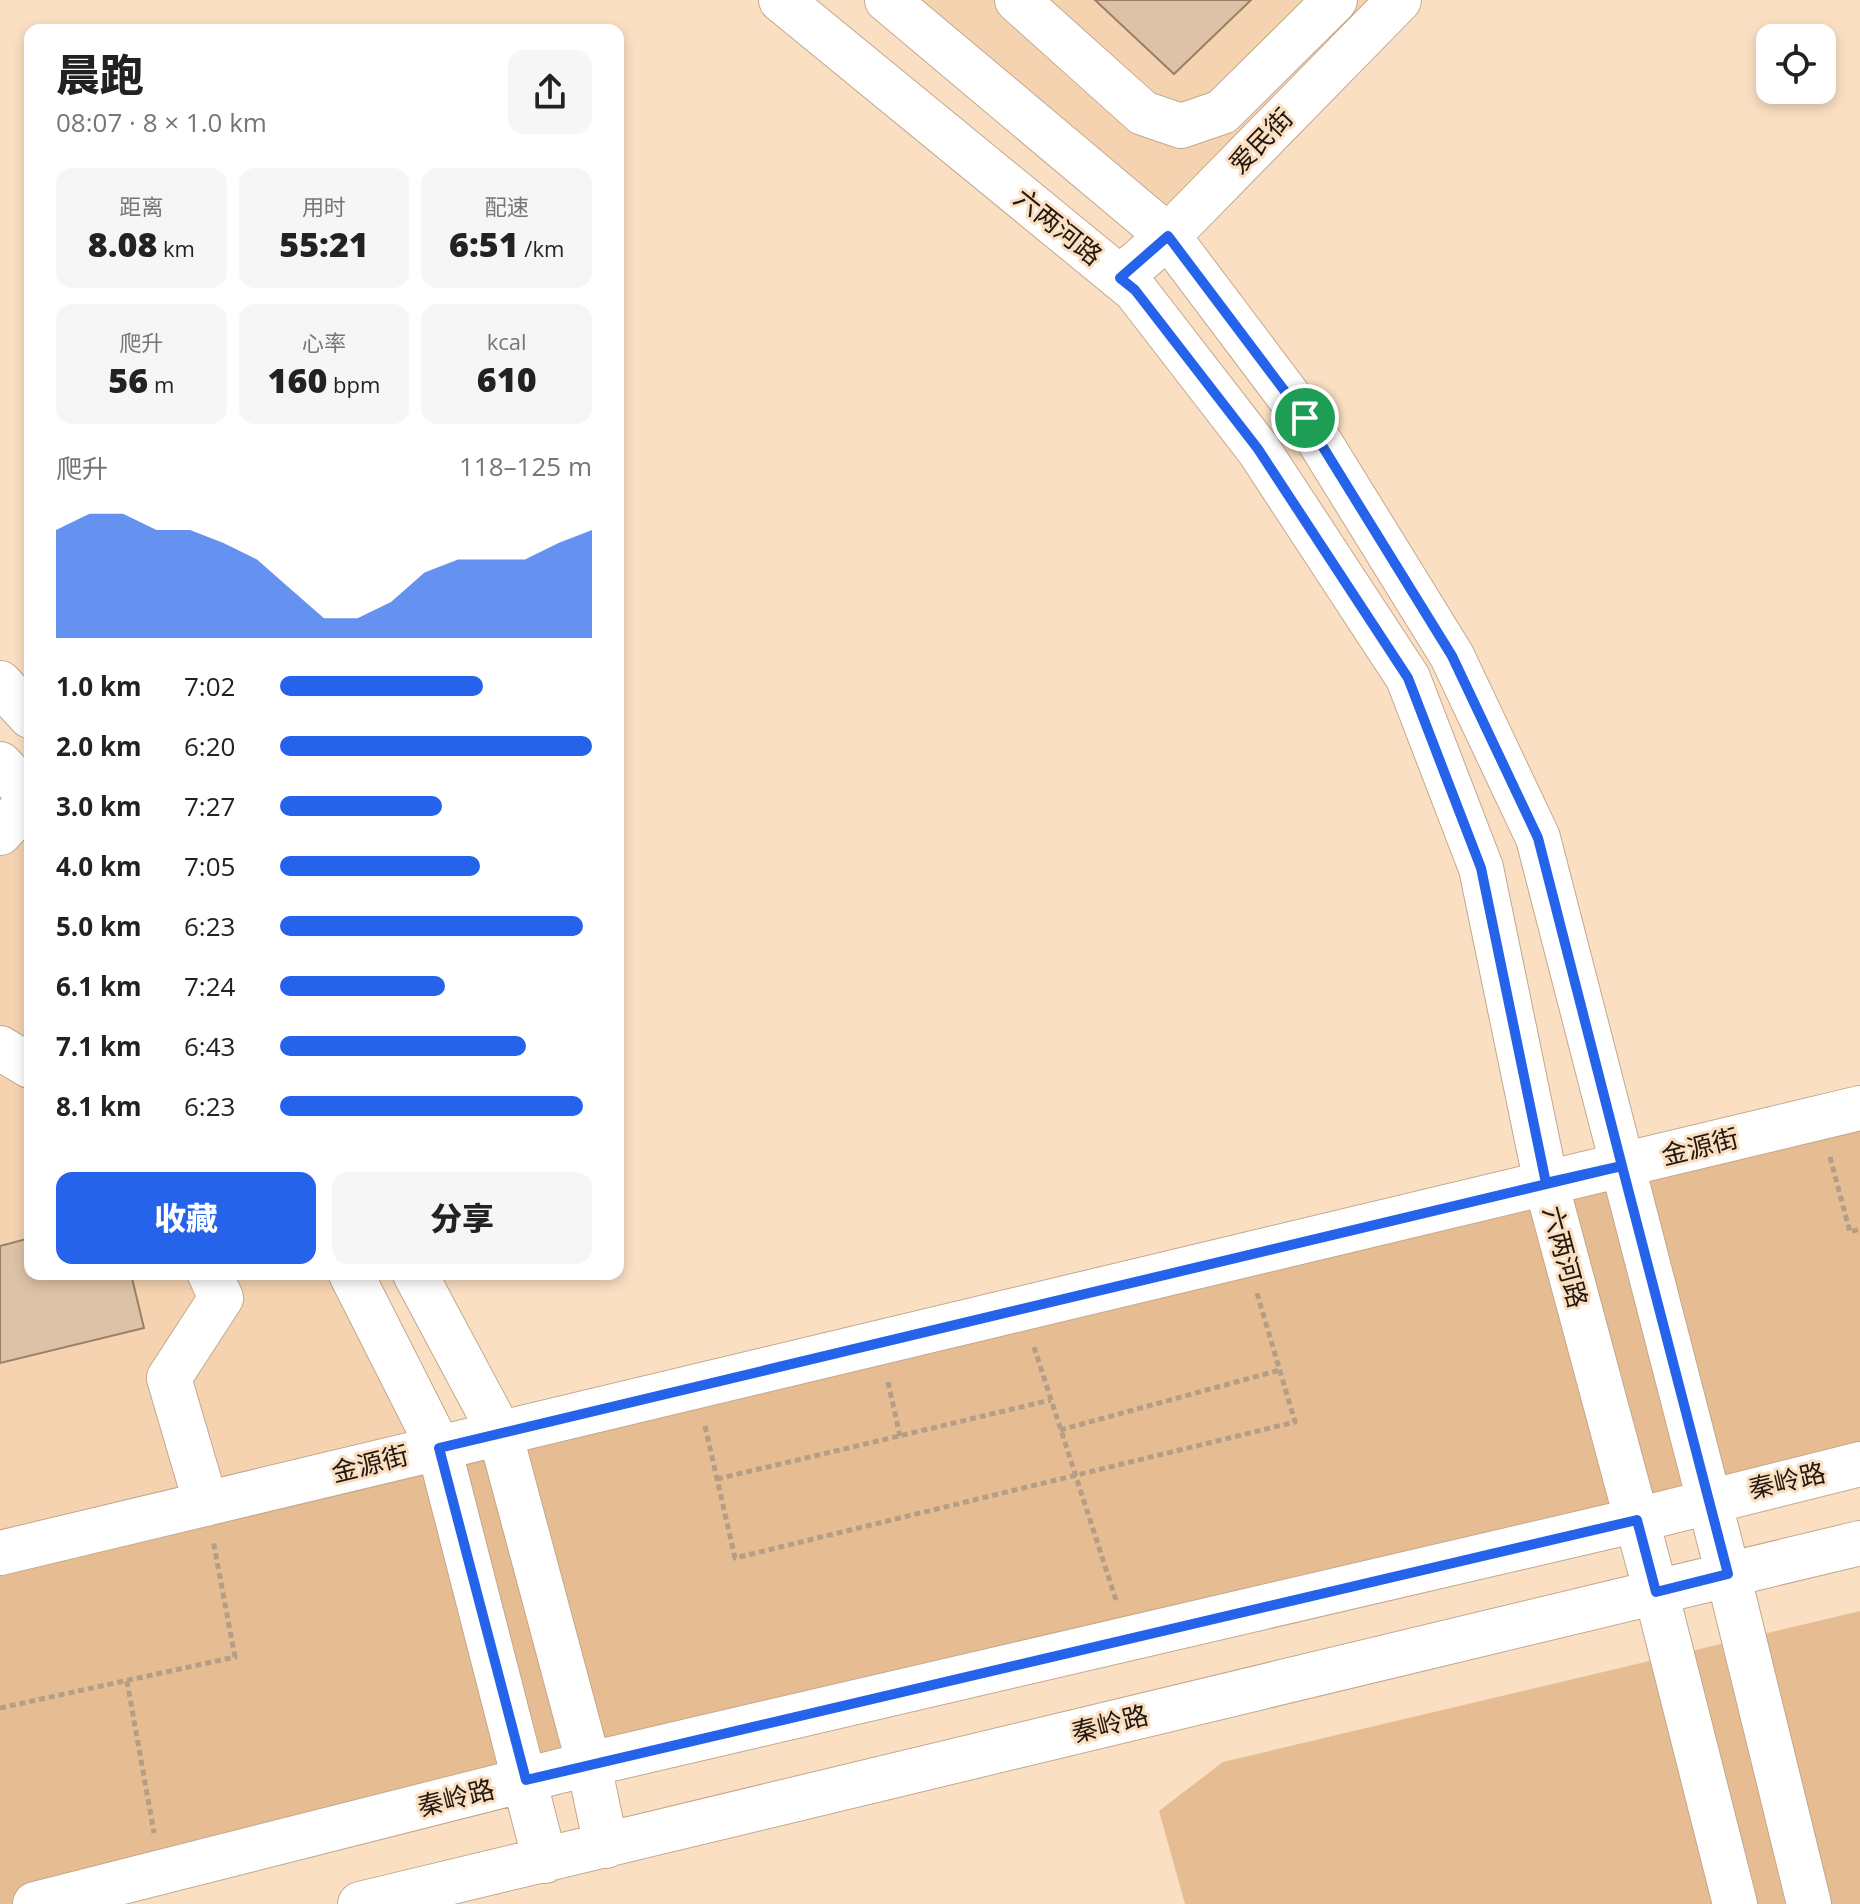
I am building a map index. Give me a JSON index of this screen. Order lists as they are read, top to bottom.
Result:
{
  "streets": {
    "street": [
      "爱民街",
      "六两河路",
      "金源街",
      "秦岭路"
    ]
  },
  "crossings": [
    ["爱民街", "六两河路"],
    ["六两河路", "金源街"],
    ["六两河路", "秦岭路"]
  ],
  "page": {
    "heading": ["晨跑", "08:07 · 8 × 1.0 km"],
    "stats": [
      ["距离", "8.08 km"],
      ["用时", "55:21"],
      ["配速", "6:51 /km"],
      ["爬升", "56 m"],
      ["心率", "160 bpm"],
      ["kcal", "610"]
    ],
    "chart": ["爬升", "118–125 m"],
    "list": [
      {
        "name": "1.0 km",
        "note": "7:02"
      },
      {
        "name": "2.0 km",
        "note": "6:20"
      },
      {
        "name": "3.0 km",
        "note": "7:27"
      },
      {
        "name": "4.0 km",
        "note": "7:05"
      },
      {
        "name": "5.0 km",
        "note": "6:23"
      },
      {
        "name": "6.1 km",
        "note": "7:24"
      },
      {
        "name": "7.1 km",
        "note": "6:43"
      },
      {
        "name": "8.1 km",
        "note": "6:23"
      }
    ],
    "buttons": ["收藏", "分享"]
  }
}
